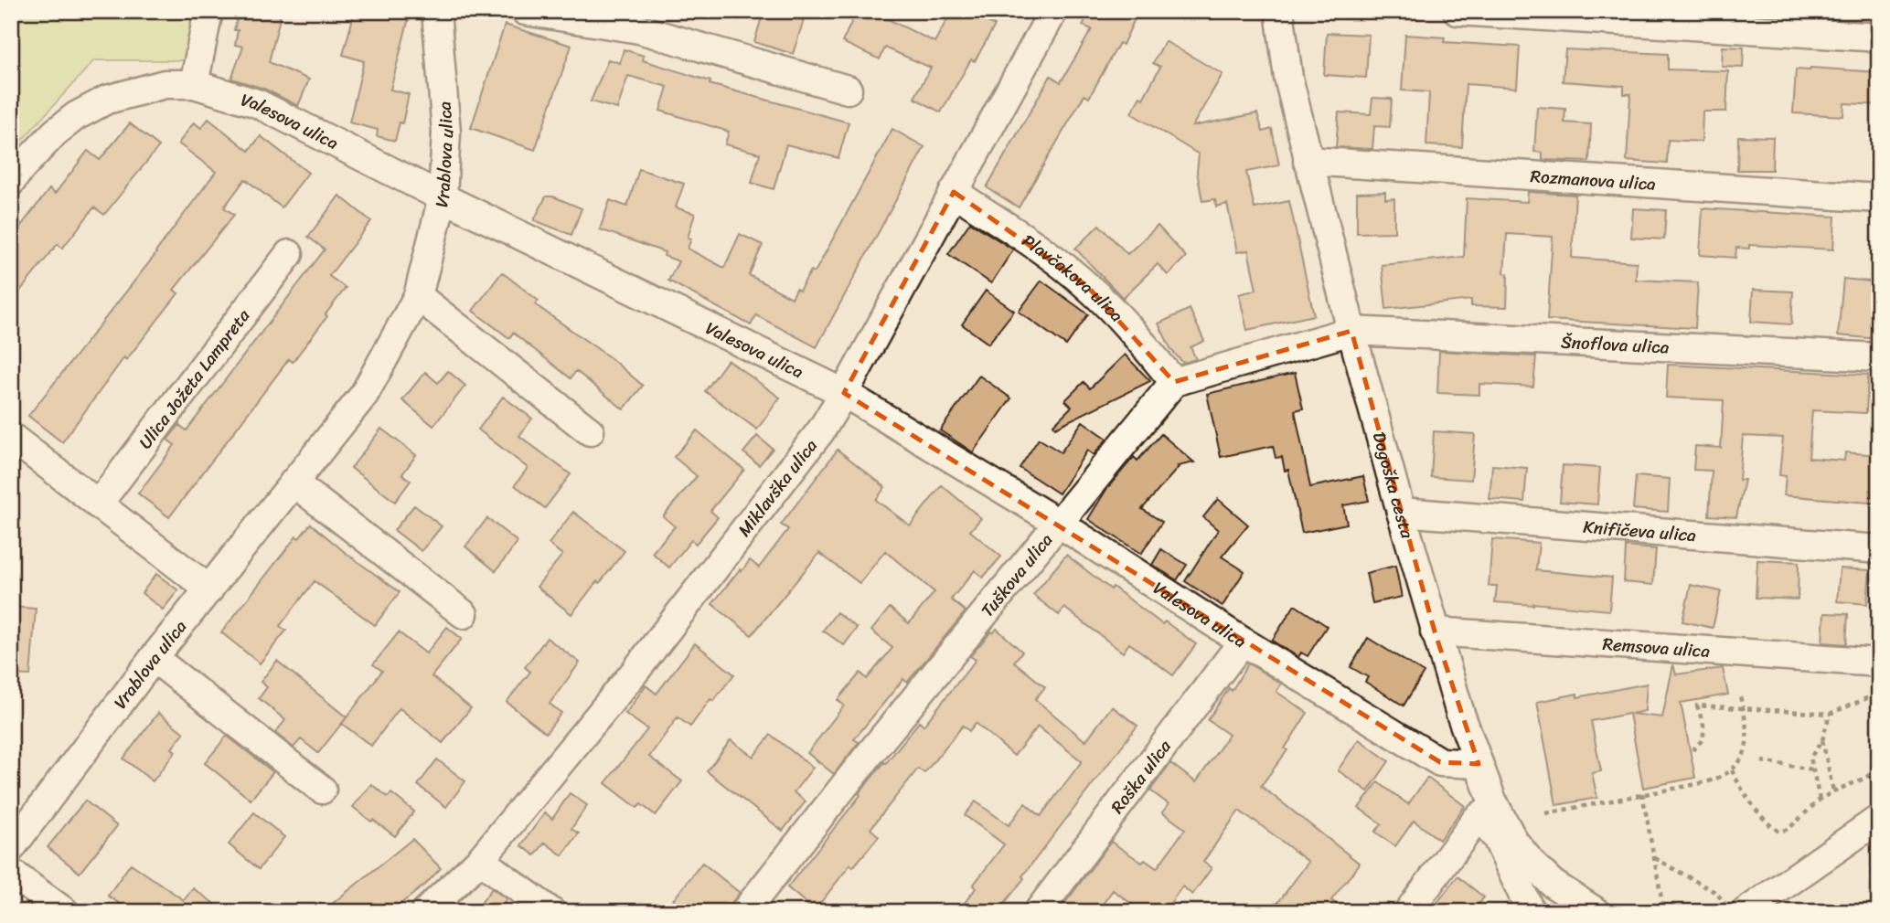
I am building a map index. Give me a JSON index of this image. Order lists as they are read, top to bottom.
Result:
{
  "streets": {
    "street": [
      "Valesova ulica",
      "Vrablova ulica",
      "Rozmanova ulica",
      "Plavčakova ulica",
      "Šnoflova ulica",
      "Ulica Jožeta Lampreta",
      "Dogoška cesta",
      "Miklavška ulica",
      "Knifičeva ulica",
      "Tuškova ulica",
      "Remsova ulica",
      "Roška ulica"
    ]
  },
  "crossings": [
    ["Valesova ulica", "Vrablova ulica"],
    ["Valesova ulica", "Dogoška cesta"],
    ["Valesova ulica", "Miklavška ulica"],
    ["Valesova ulica", "Tuškova ulica"],
    ["Valesova ulica", "Roška ulica"],
    ["Rozmanova ulica", "Dogoška cesta"],
    ["Plavčakova ulica", "Miklavška ulica"],
    ["Plavčakova ulica", "Tuškova ulica"],
    ["Šnoflova ulica", "Dogoška cesta"],
    ["Dogoška cesta", "Knifičeva ulica"],
    ["Dogoška cesta", "Remsova ulica"]
  ]
}
